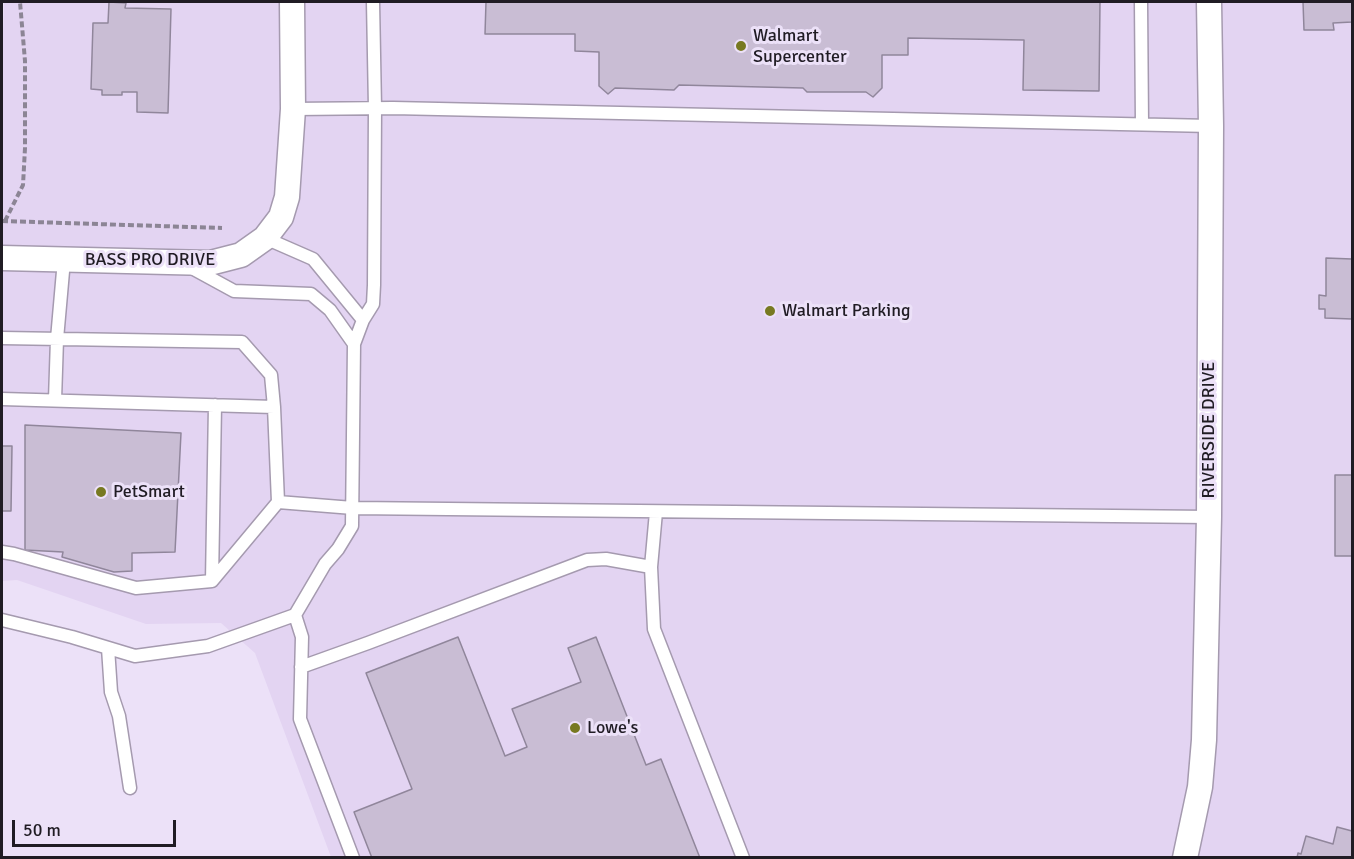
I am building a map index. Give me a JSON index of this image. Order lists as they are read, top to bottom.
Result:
{
  "streets": {
    "street": ["BASS PRO DRIVE", "RIVERSIDE DRIVE"]
  },
  "places": [
    "Walmart Supercenter",
    "Walmart Parking",
    "PetSmart",
    "Lowe's"
  ],
  "scale_bar": "50 m"
}
